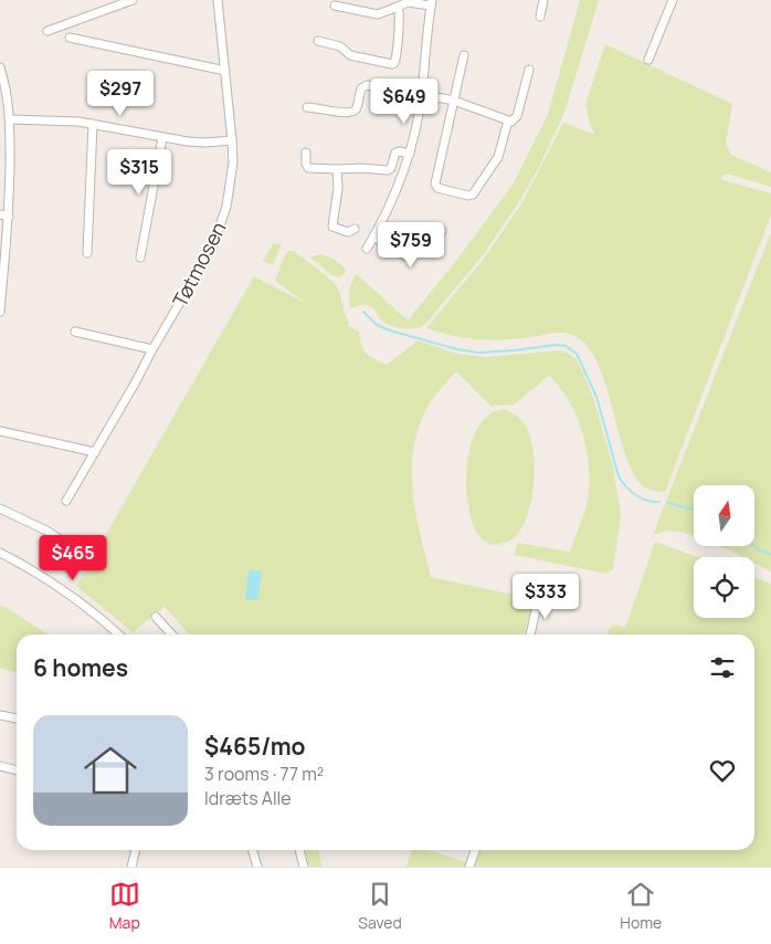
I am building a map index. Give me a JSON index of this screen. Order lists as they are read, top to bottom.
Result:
{
  "streets": {
    "street": ["Tøtmosen"]
  },
  "north": "top",
  "page": {
    "price": [
      "$297",
      "$649",
      "$315",
      "$759",
      "$465",
      "$333"
    ],
    "heading": "6 homes",
    "list": [
      {
        "name": "$465/mo",
        "note": "3 rooms · 77 m² · Idræts Alle"
      }
    ],
    "tabs": ["Map", "Saved", "Home"]
  }
}
